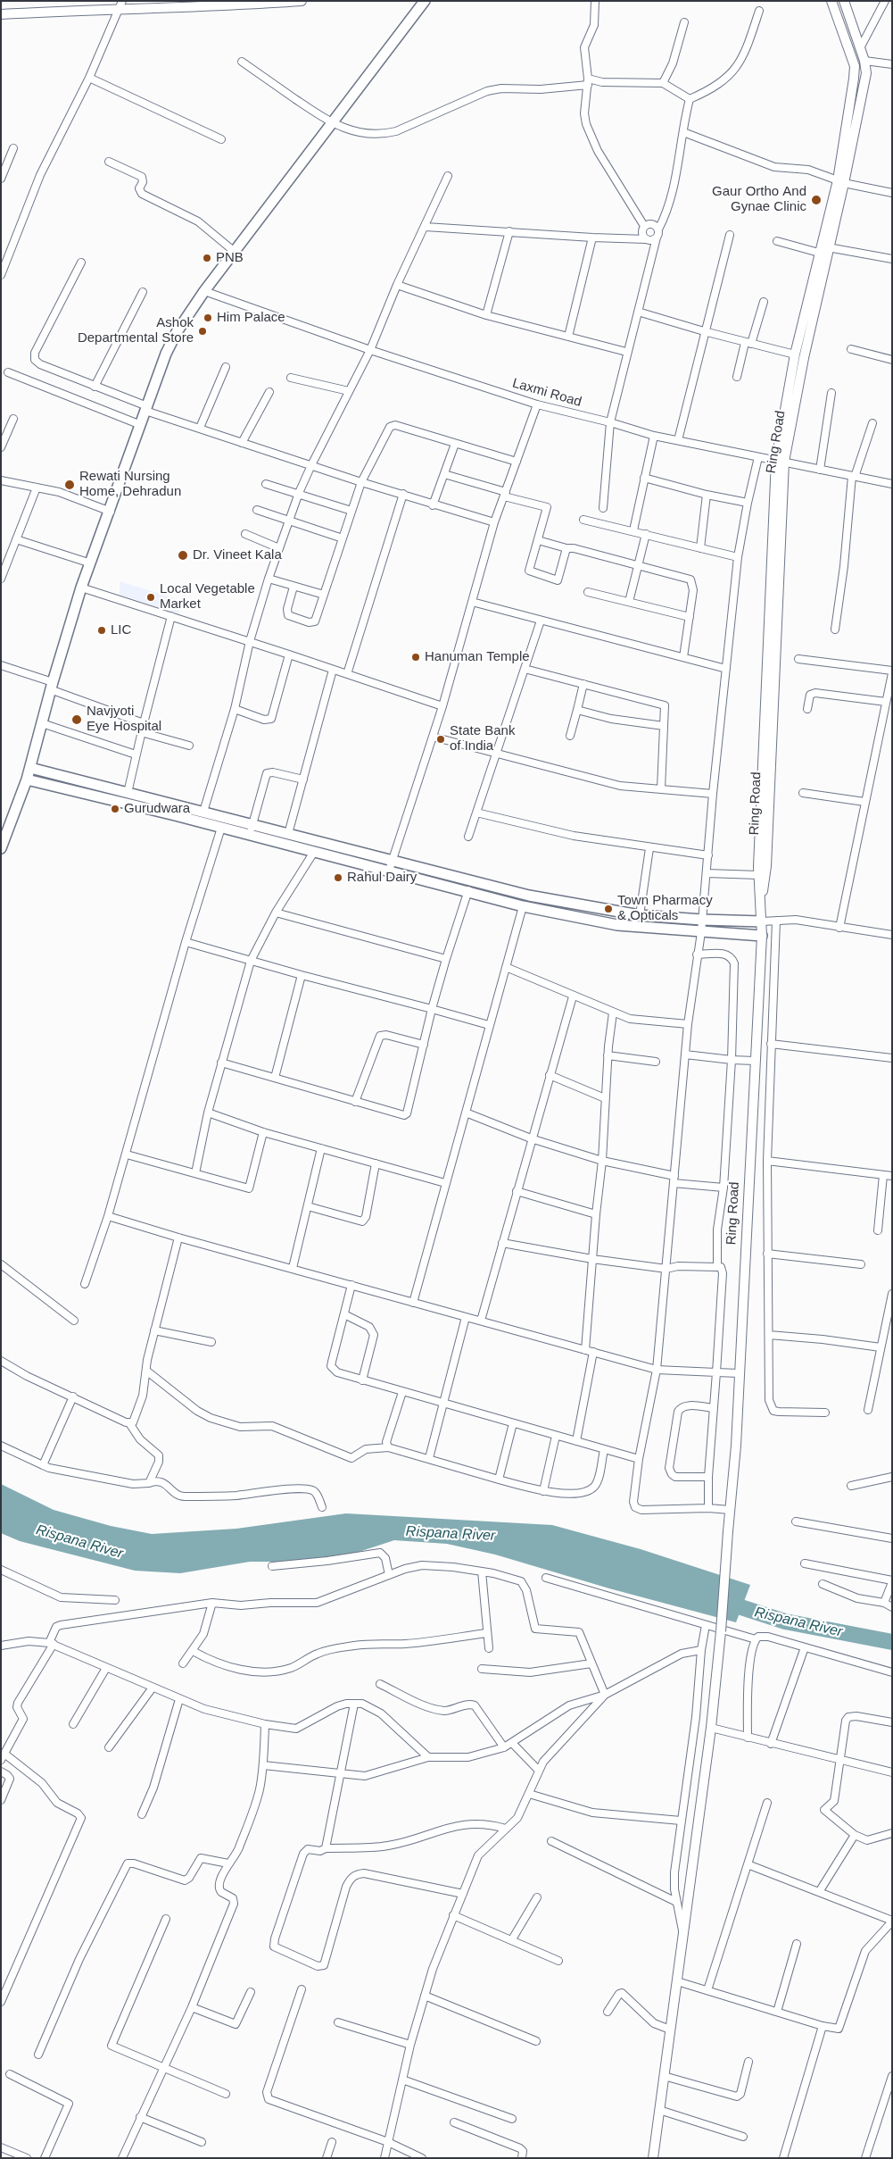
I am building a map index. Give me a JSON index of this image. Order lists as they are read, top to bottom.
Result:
{
  "streets": {
    "street": ["Laxmi Road", "Ring Road"]
  },
  "crossings": [
    ["Laxmi Road", "Ring Road"]
  ],
  "water": ["Rispana River"],
  "places": [
    "Gaur Ortho And Gynae Clinic",
    "PNB",
    "Him Palace",
    "Ashok Departmental Store",
    "Rewati Nursing Home, Dehradun",
    "Dr. Vineet Kala",
    "Local Vegetable Market",
    "LIC",
    "Hanuman Temple",
    "Navjyoti Eye Hospital",
    "State Bank of India",
    "Gurudwara",
    "Rahul Dairy",
    "Town Pharmacy & Opticals"
  ]
}
